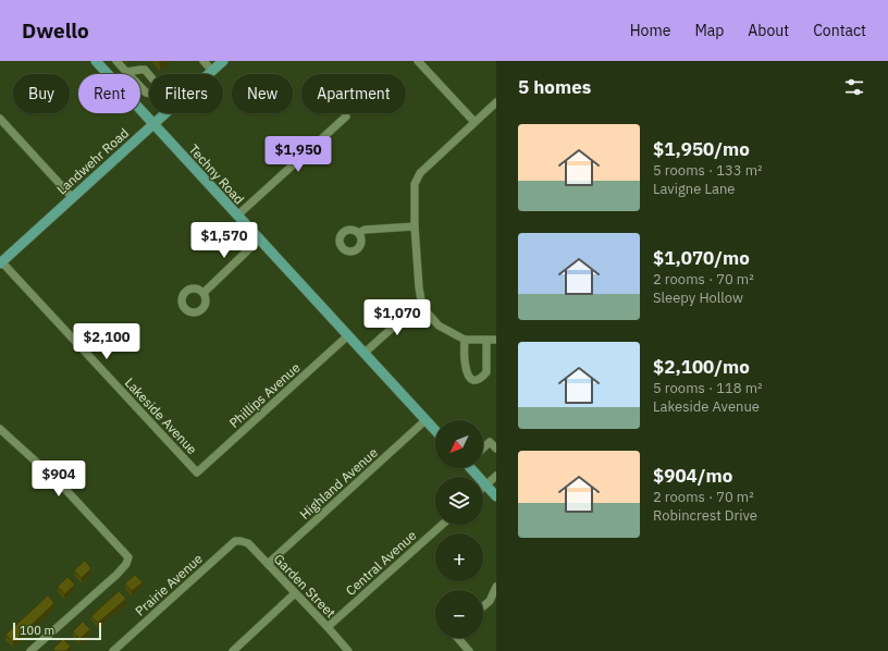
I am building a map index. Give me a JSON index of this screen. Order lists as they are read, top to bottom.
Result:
{
  "streets": {
    "main road": ["Landwehr Road", "Techny Road"],
    "street": [
      "Phillips Avenue",
      "Lakeside Avenue",
      "Highland Avenue",
      "Central Avenue",
      "Prairie Avenue",
      "Garden Street"
    ]
  },
  "crossings": [
    ["Landwehr Road", "Techny Road"],
    ["Landwehr Road", "Lakeside Avenue"],
    ["Techny Road", "Phillips Avenue"],
    ["Techny Road", "Highland Avenue"],
    ["Phillips Avenue", "Lakeside Avenue"],
    ["Highland Avenue", "Garden Street"],
    ["Central Avenue", "Garden Street"],
    ["Prairie Avenue", "Garden Street"]
  ],
  "scale_bar": "100 m",
  "north": "bottom left",
  "page": {
    "header": "Dwello",
    "nav": [
      "Home",
      "Map",
      "About",
      "Contact"
    ],
    "heading": "5 homes",
    "chip": [
      "Buy",
      "Rent",
      "Filters",
      "New",
      "Apartment"
    ],
    "list": [
      {
        "name": "$1,950/mo",
        "note": "5 rooms · 133 m² · Lavigne Lane"
      },
      {
        "name": "$1,070/mo",
        "note": "2 rooms · 70 m² · Sleepy Hollow"
      },
      {
        "name": "$2,100/mo",
        "note": "5 rooms · 118 m² · Lakeside Avenue"
      },
      {
        "name": "$904/mo",
        "note": "2 rooms · 70 m² · Robincrest Drive"
      }
    ],
    "price": [
      "$1,950",
      "$1,570",
      "$1,070",
      "$2,100",
      "$904"
    ],
    "map_buttons": ["+", "−"],
    "scale": "100 m"
  }
}
